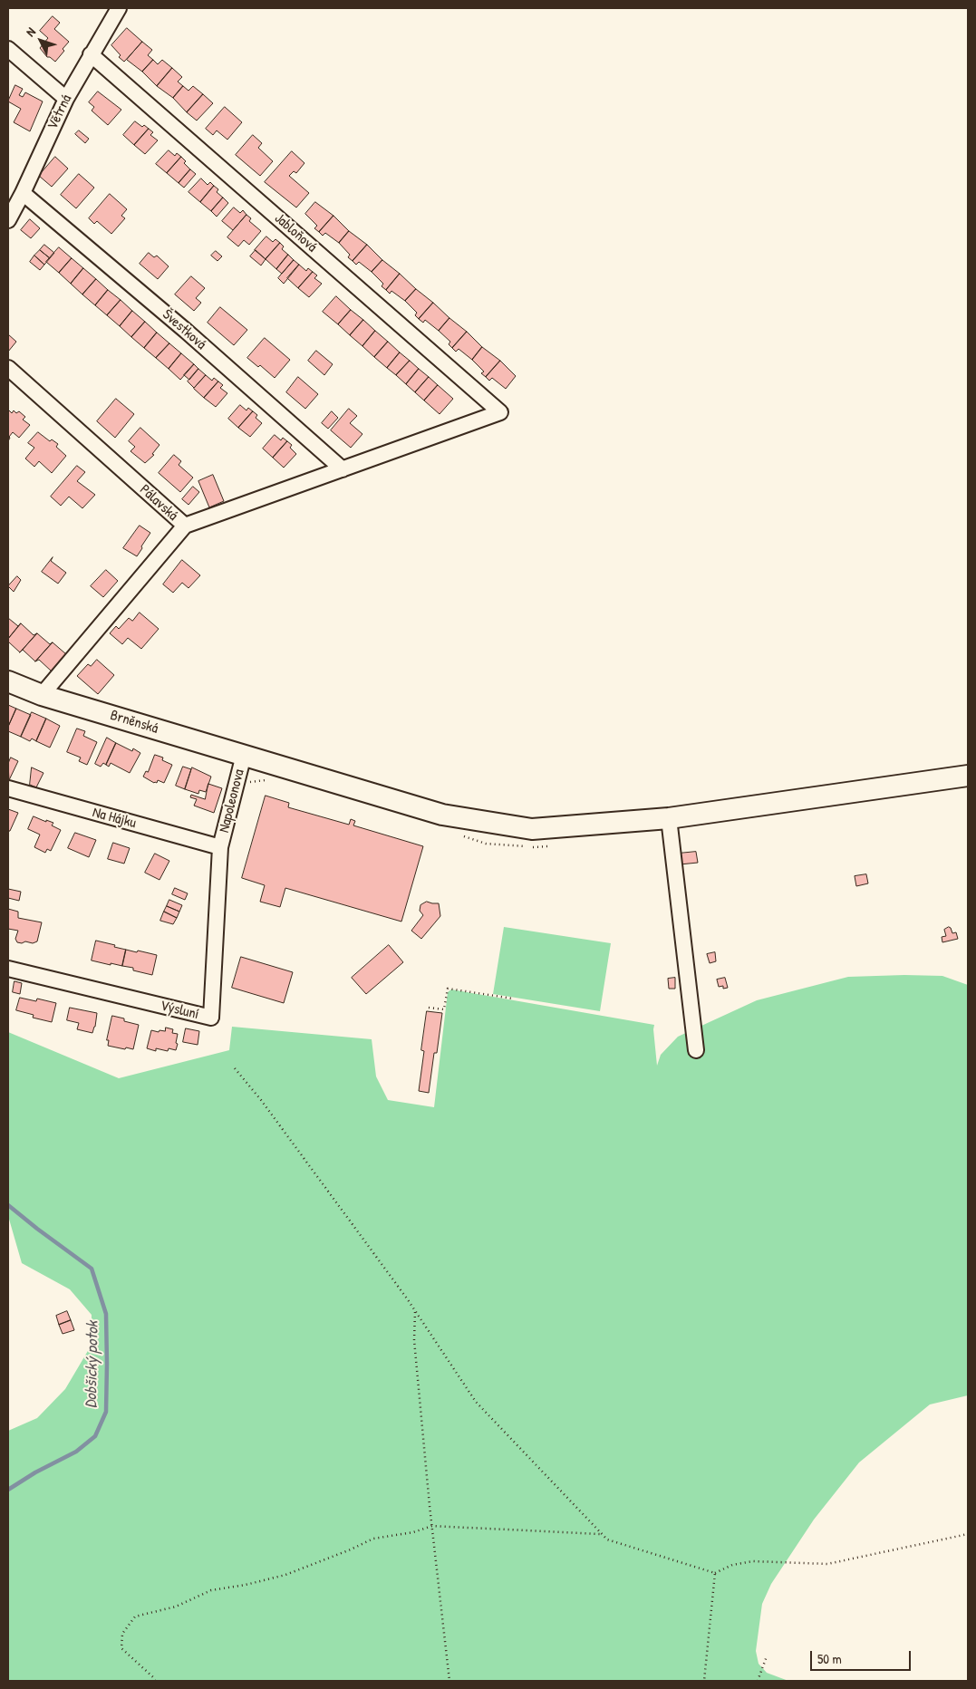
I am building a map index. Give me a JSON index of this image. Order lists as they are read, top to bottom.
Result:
{
  "streets": {
    "main road": ["Brněnská"],
    "street": [
      "Větrná",
      "Jabloňová",
      "Švestková",
      "Pálavská",
      "Napoleonova",
      "Na Hájku",
      "Výsluní"
    ]
  },
  "crossings": [
    ["Větrná", "Jabloňová"],
    ["Větrná", "Švestková"],
    ["Jabloňová", "Švestková"],
    ["Pálavská", "Brněnská"],
    ["Brněnská", "Napoleonova"],
    ["Napoleonova", "Na Hájku"],
    ["Napoleonova", "Výsluní"],
    ["Na Hájku", "Výsluní"]
  ],
  "water": ["Dobšický potok"],
  "scale_bar": "50 m",
  "north": "top left"
}
